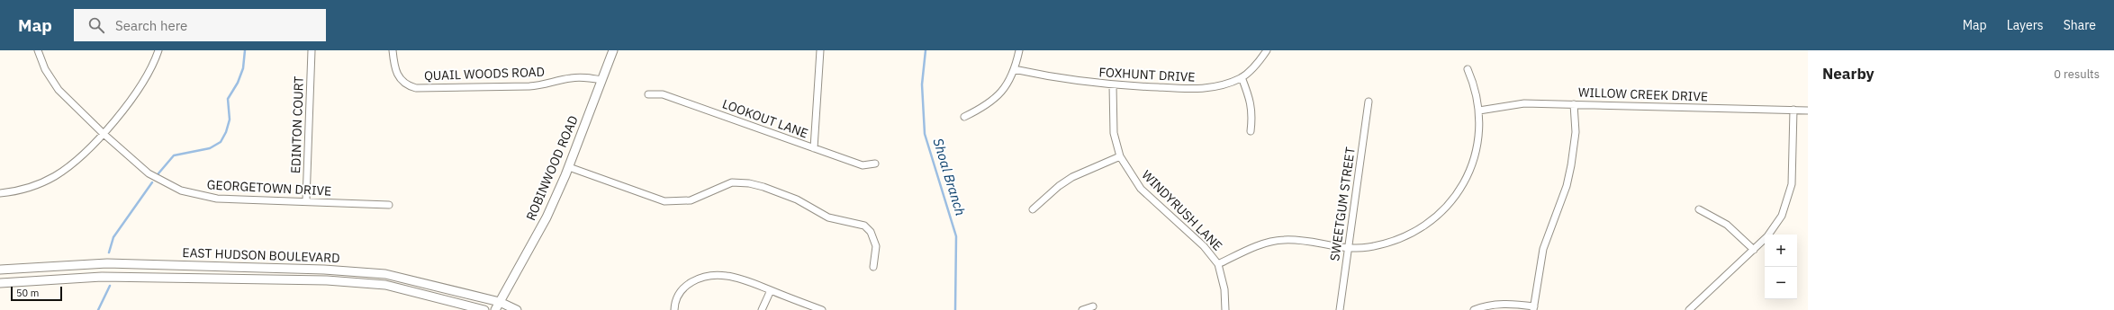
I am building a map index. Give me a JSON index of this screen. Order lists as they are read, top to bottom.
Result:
{
  "streets": {
    "main road": ["ROBINWOOD ROAD", "EAST HUDSON BOULEVARD"],
    "street": [
      "QUAIL WOODS ROAD",
      "FOXHUNT DRIVE",
      "WILLOW CREEK DRIVE",
      "LOOKOUT LANE",
      "EDINTON COURT",
      "GEORGETOWN DRIVE",
      "SWEETGUM STREET",
      "WINDYRUSH LANE"
    ]
  },
  "crossings": [
    ["QUAIL WOODS ROAD", "ROBINWOOD ROAD"],
    ["FOXHUNT DRIVE", "WINDYRUSH LANE"],
    ["EDINTON COURT", "GEORGETOWN DRIVE"],
    ["ROBINWOOD ROAD", "EAST HUDSON BOULEVARD"]
  ],
  "water": ["Shoal Branch"],
  "scale_bar": "50 m",
  "page": {
    "header": "Map",
    "search": "Search here",
    "nav": ["Map", "Layers", "Share"],
    "heading": ["Nearby", "0 results"],
    "map_buttons": ["+", "−"],
    "scale": "50 m"
  }
}
